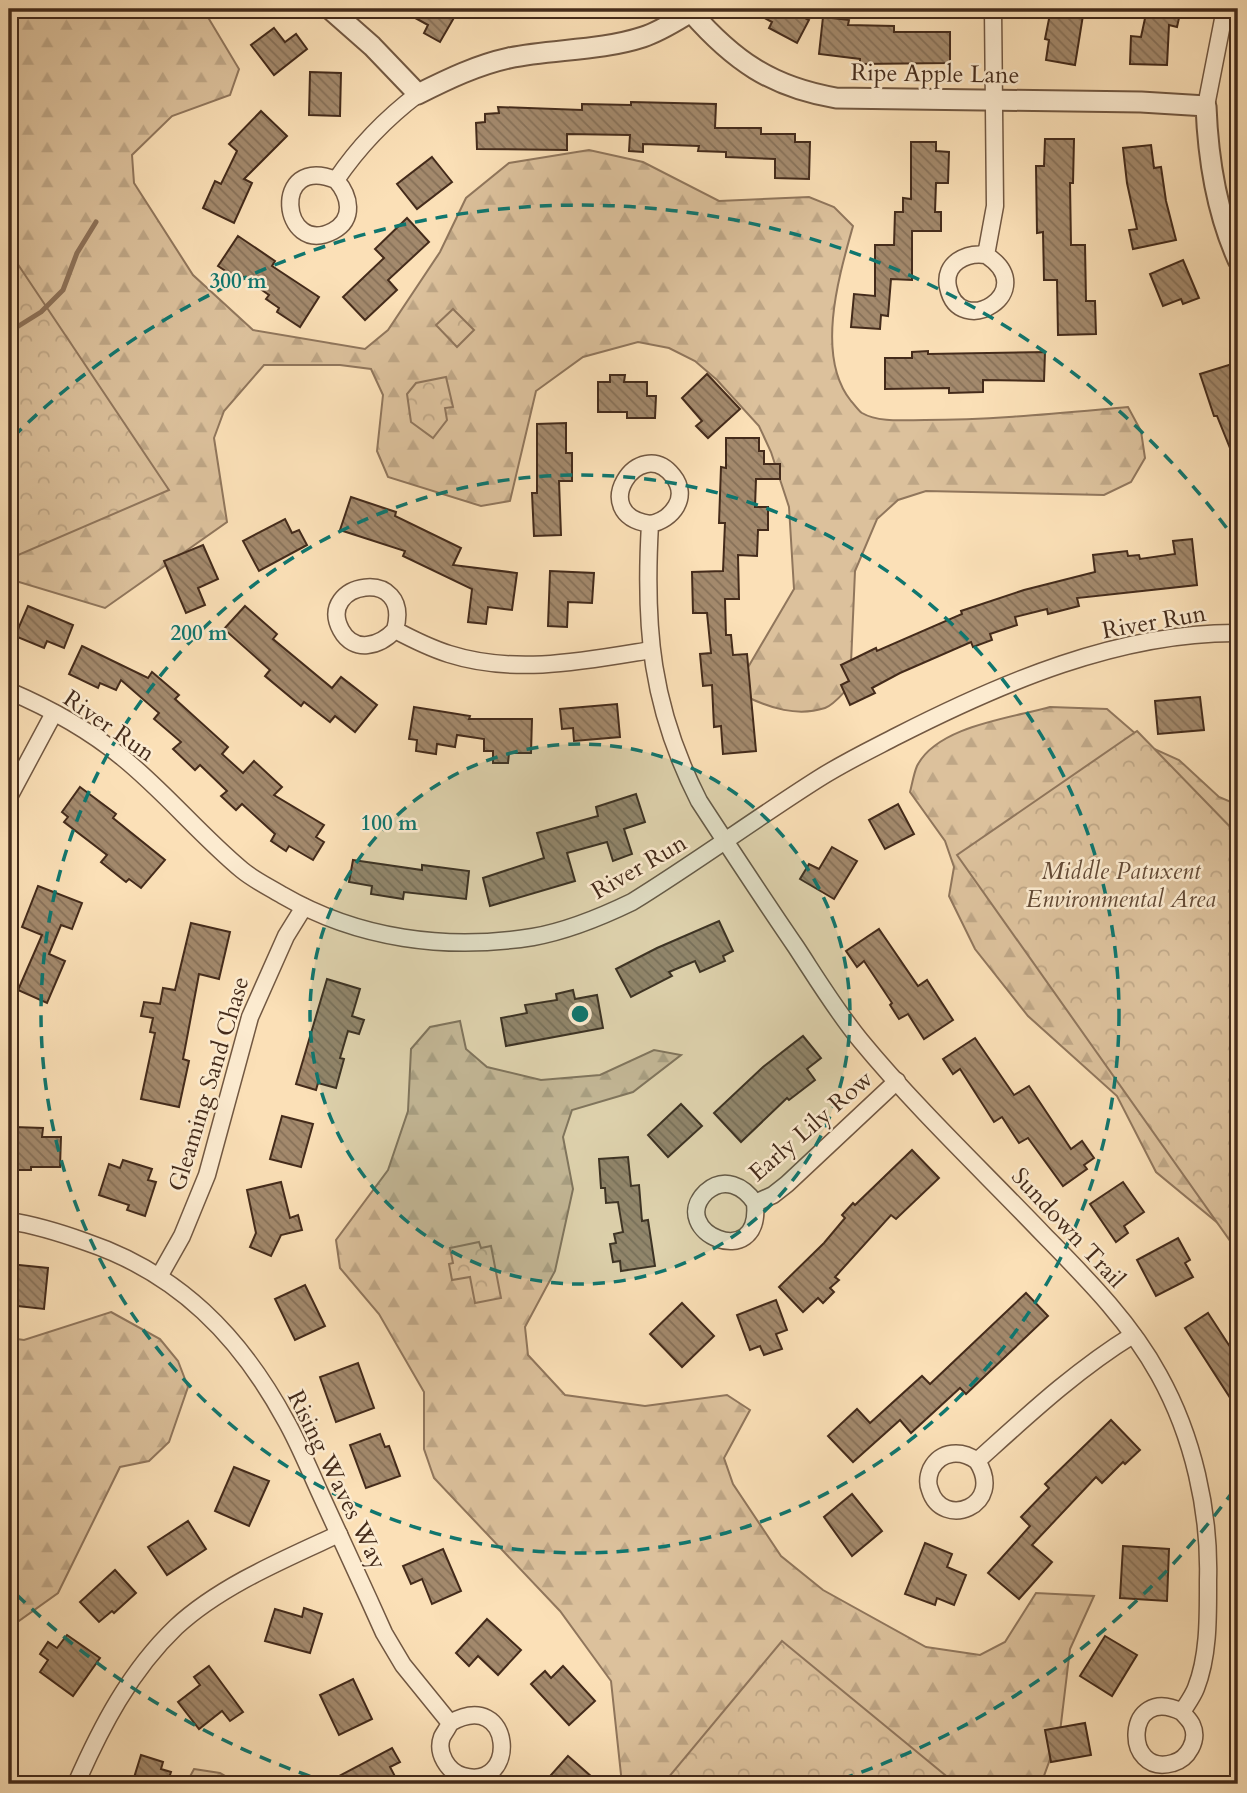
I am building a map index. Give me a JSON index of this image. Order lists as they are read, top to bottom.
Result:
{
  "streets": {
    "street": [
      "Ripe Apple Lane",
      "River Run",
      "Gleaming Sand Chase",
      "Early Lily Row",
      "Sundown Trail",
      "Rising Waves Way"
    ]
  },
  "crossings": [
    ["River Run", "Gleaming Sand Chase"],
    ["River Run", "Sundown Trail"],
    ["Gleaming Sand Chase", "Rising Waves Way"],
    ["Early Lily Row", "Sundown Trail"]
  ],
  "parks": ["Middle Patuxent Environmental Area"],
  "rings": ["300 m", "200 m", "100 m"]
}
